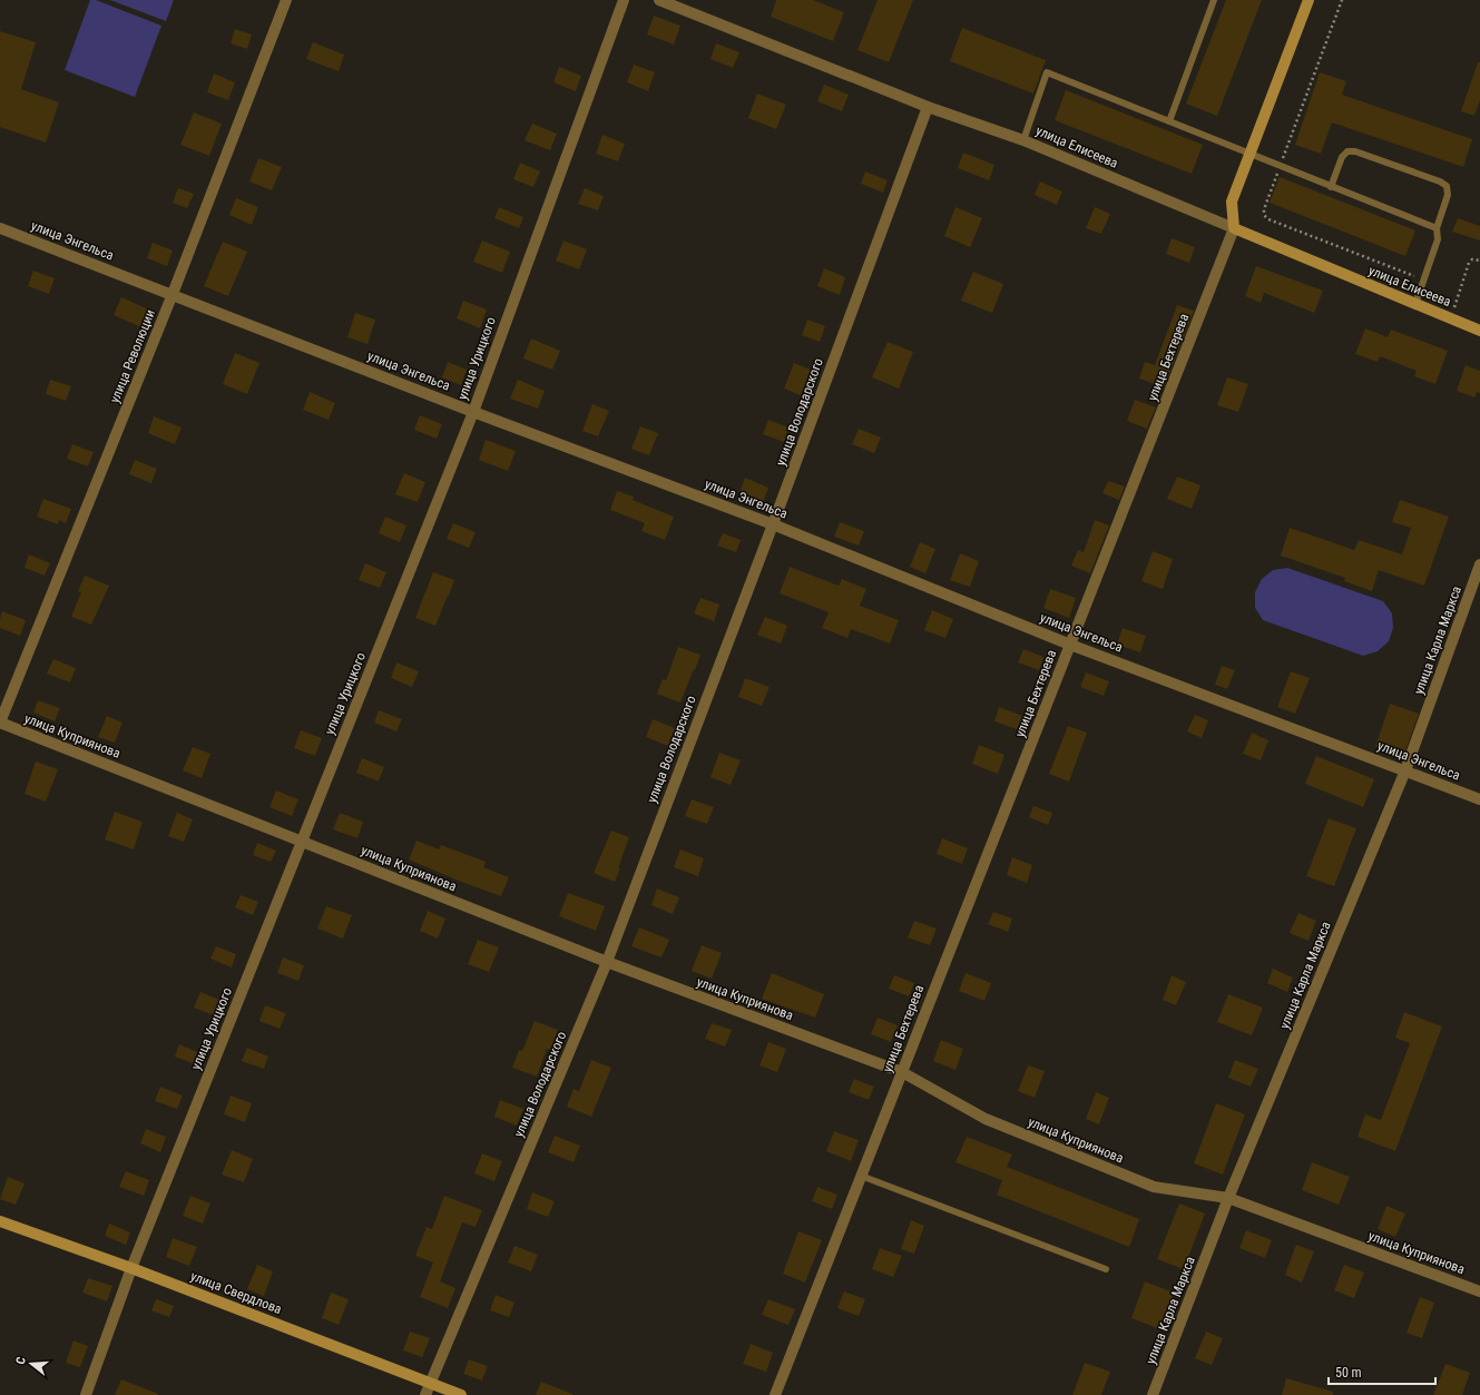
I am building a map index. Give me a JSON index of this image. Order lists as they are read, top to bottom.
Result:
{
  "streets": {
    "street": [
      "улица Елисеева",
      "улица Энгельса",
      "улица Революции",
      "улица Бехтерева",
      "улица Урицкого",
      "улица Володарского",
      "улица Карла Маркса",
      "улица Куприянова",
      "улица Свердлова"
    ]
  },
  "crossings": [
    ["улица Елисеева", "улица Бехтерева"],
    ["улица Елисеева", "улица Володарского"],
    ["улица Энгельса", "улица Революции"],
    ["улица Энгельса", "улица Бехтерева"],
    ["улица Энгельса", "улица Урицкого"],
    ["улица Энгельса", "улица Володарского"],
    ["улица Энгельса", "улица Карла Маркса"],
    ["улица Революции", "улица Куприянова"],
    ["улица Бехтерева", "улица Куприянова"],
    ["улица Урицкого", "улица Куприянова"],
    ["улица Урицкого", "улица Свердлова"],
    ["улица Володарского", "улица Куприянова"],
    ["улица Володарского", "улица Свердлова"],
    ["улица Карла Маркса", "улица Куприянова"]
  ],
  "scale_bar": "50 m",
  "north": "left"
}
